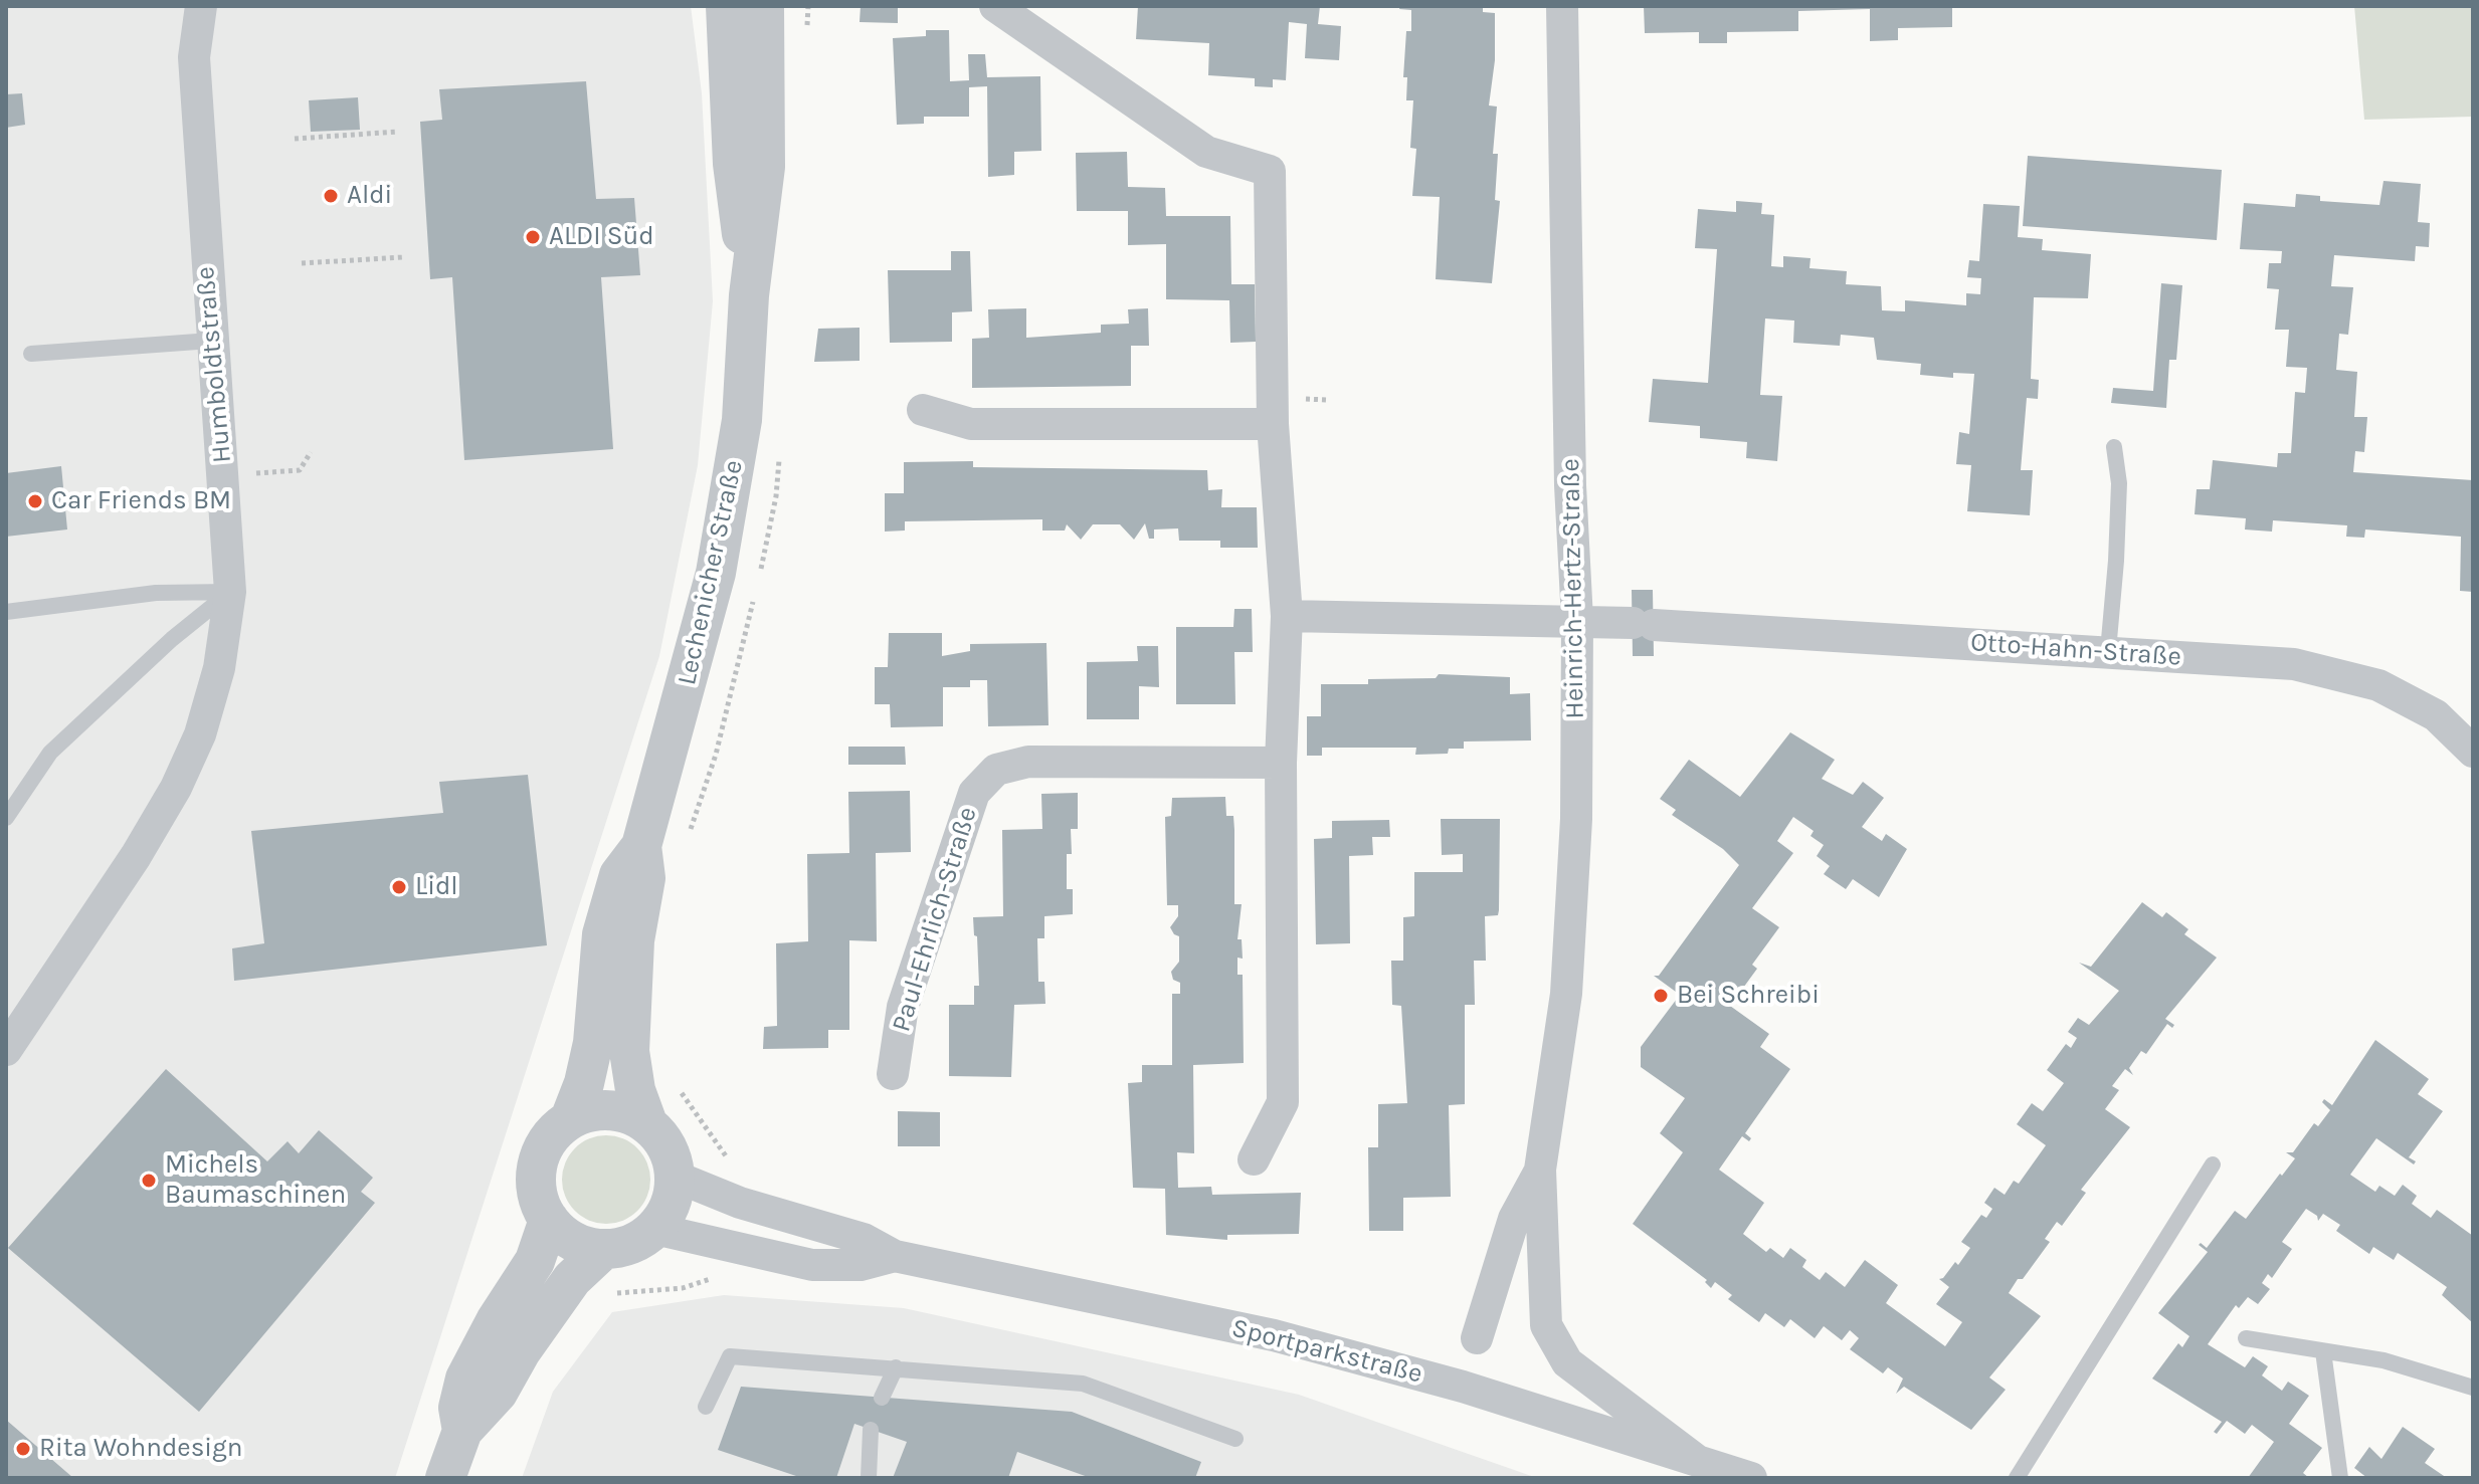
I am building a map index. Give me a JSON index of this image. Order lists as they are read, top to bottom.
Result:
{
  "streets": {
    "street": [
      "Humboldtstraße",
      "Lechenicher Straße",
      "Heinrich-Hertz-Straße",
      "Otto-Hahn-Straße",
      "Paul-Ehrlich-Straße",
      "Sportparkstraße"
    ]
  },
  "crossings": [
    ["Lechenicher Straße", "Sportparkstraße"],
    ["Heinrich-Hertz-Straße", "Otto-Hahn-Straße"],
    ["Heinrich-Hertz-Straße", "Sportparkstraße"]
  ],
  "places": [
    "Aldi",
    "ALDI Süd",
    "Car Friends BM",
    "Lidl",
    "Bei Schreibi",
    "Michels Baumaschinen",
    "Rita Wohndesign"
  ]
}
